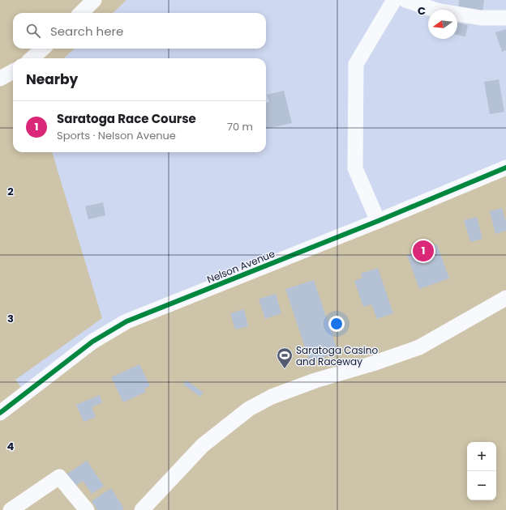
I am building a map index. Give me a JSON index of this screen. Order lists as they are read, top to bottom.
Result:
{
  "streets": {
    "street": ["Nelson Avenue"]
  },
  "places": {
    "sports": ["Saratoga Casino and Raceway"]
  },
  "north": "left",
  "page": {
    "search": "Search here",
    "heading": "Nearby",
    "list": [
      {
        "mark": "1",
        "name": "Saratoga Race Course",
        "note": "Sports · Nelson Avenue",
        "value": "70 m"
      }
    ],
    "pins": "1",
    "map_buttons": ["+", "−"]
  },
  "grid": {
    "columns": ["C"],
    "rows": ["2", "3", "4"]
  }
}
